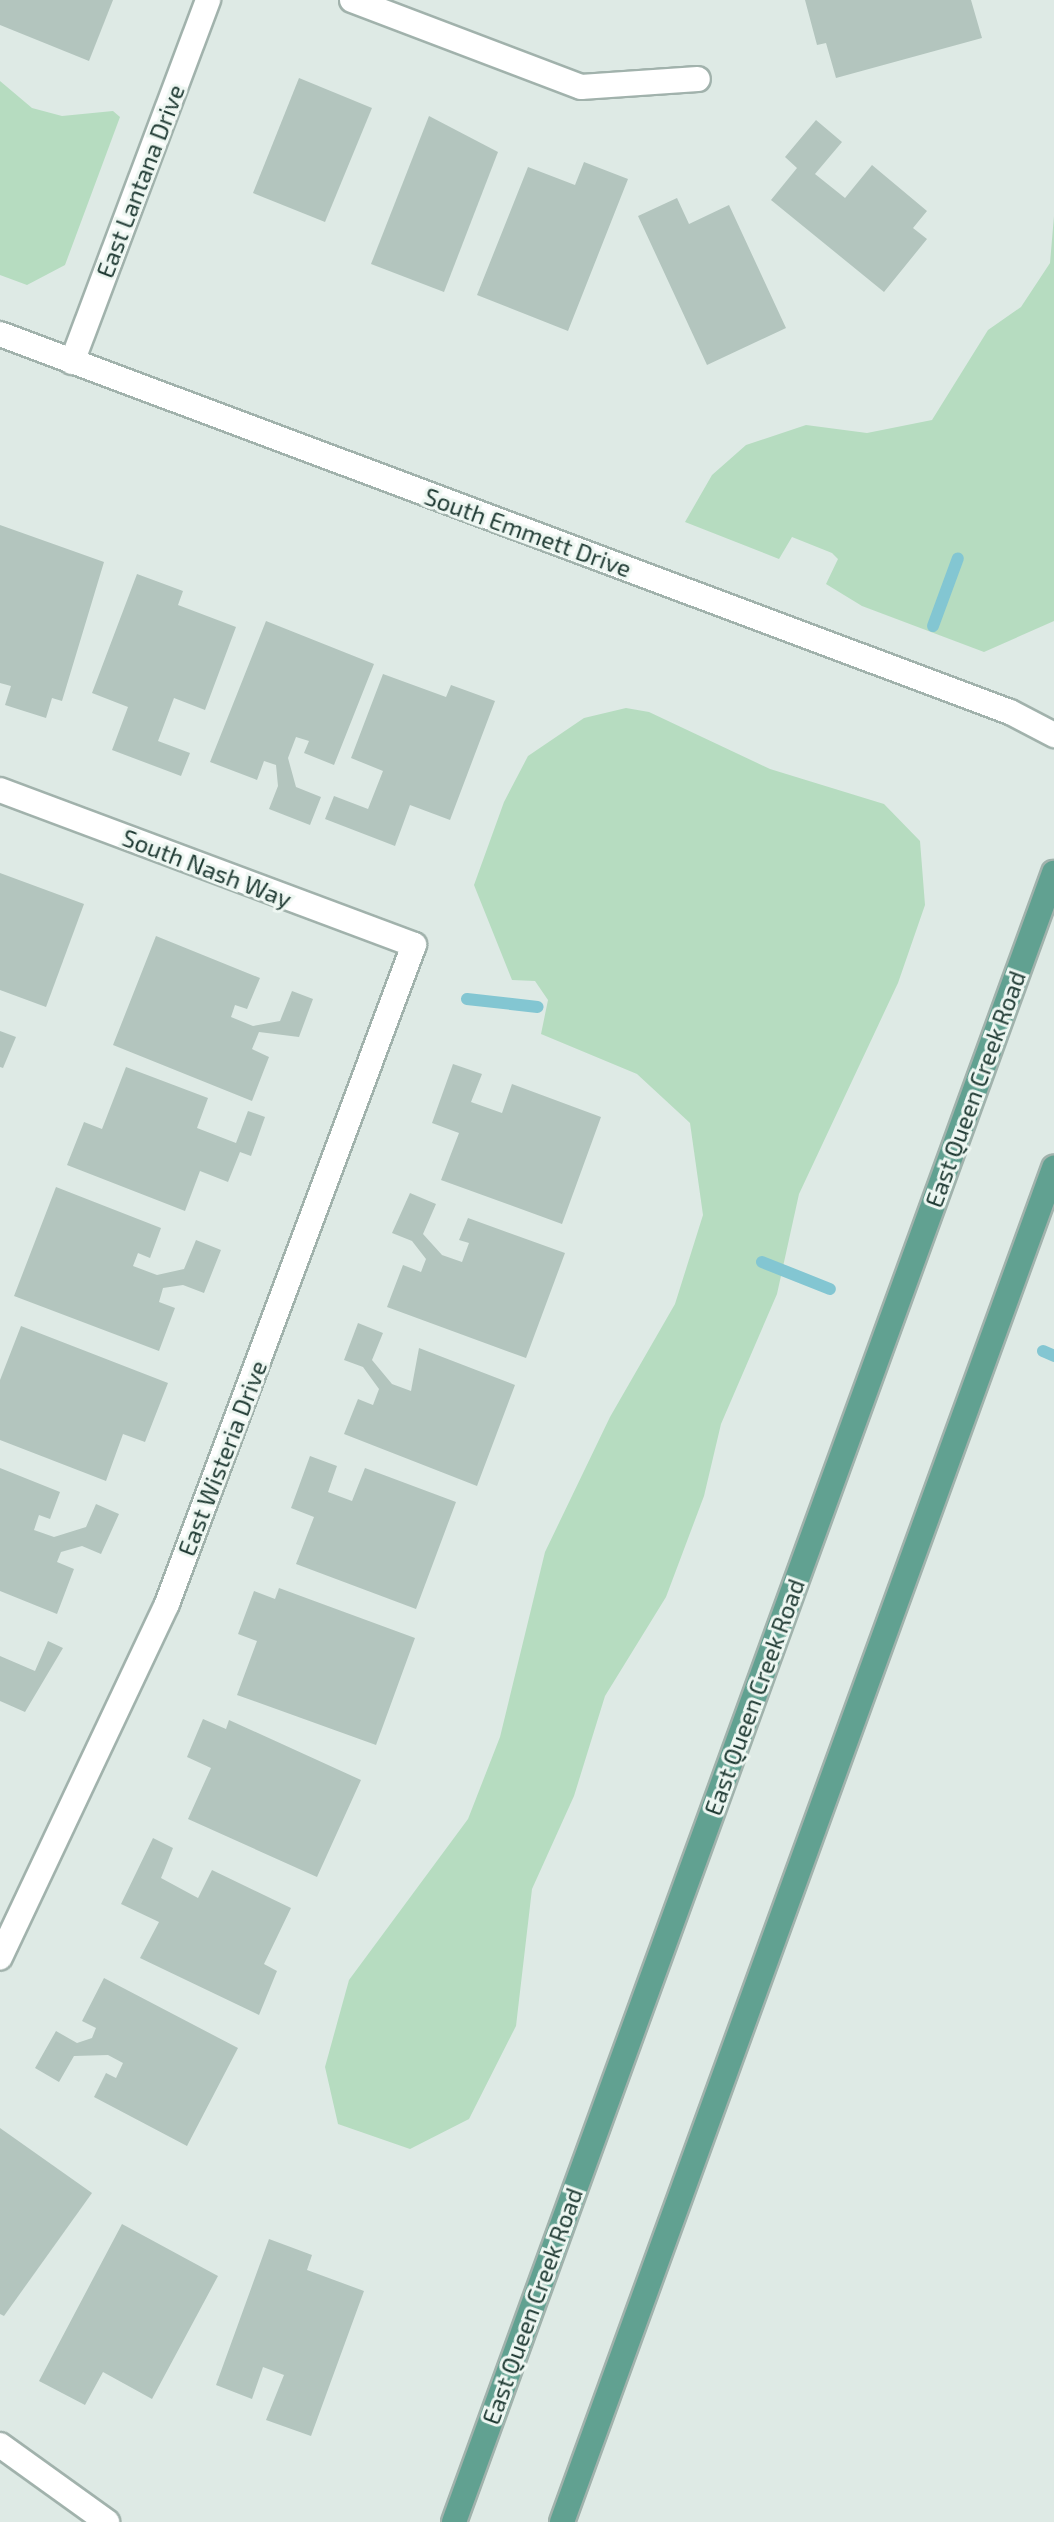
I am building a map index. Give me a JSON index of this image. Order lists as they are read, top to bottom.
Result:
{
  "streets": {
    "main road": ["East Queen Creek Road"],
    "street": [
      "East Lantana Drive",
      "South Emmett Drive",
      "South Nash Way",
      "East Wisteria Drive"
    ]
  },
  "crossings": [
    ["East Lantana Drive", "South Emmett Drive"],
    ["South Nash Way", "East Wisteria Drive"]
  ]
}
